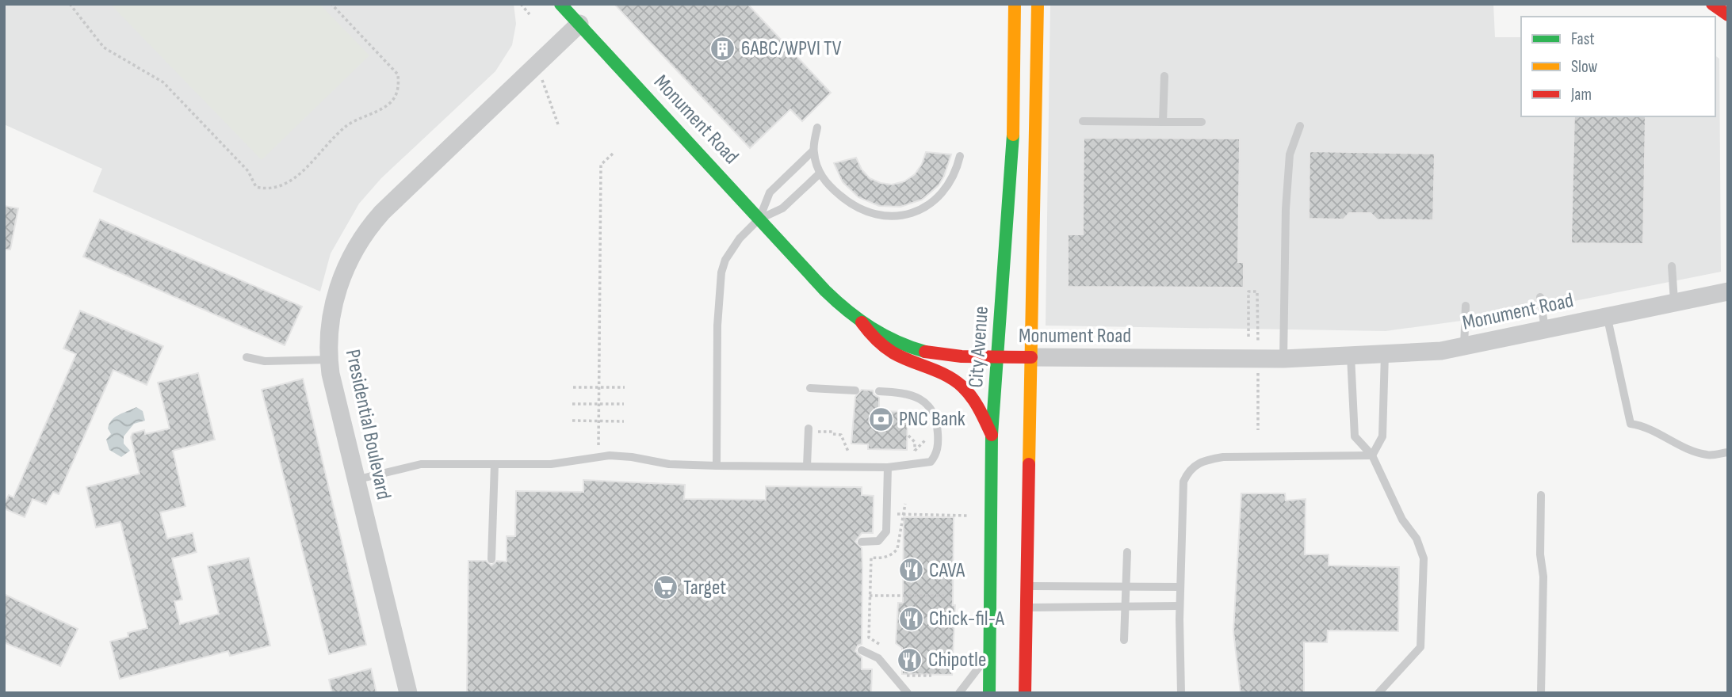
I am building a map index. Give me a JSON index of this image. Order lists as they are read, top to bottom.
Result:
{
  "streets": {
    "main road": ["Monument Road", "City Avenue"],
    "street": ["Presidential Boulevard"]
  },
  "crossings": [
    ["Monument Road", "City Avenue"],
    ["Monument Road", "Presidential Boulevard"]
  ],
  "places": {
    "building": ["6ABC/WPVI TV"],
    "bank": ["PNC Bank"],
    "restaurant": ["CAVA", "Chick-fil-A", "Chipotle"],
    "supermarket": ["Target"]
  },
  "legend": ["Fast", "Slow", "Jam"]
}
